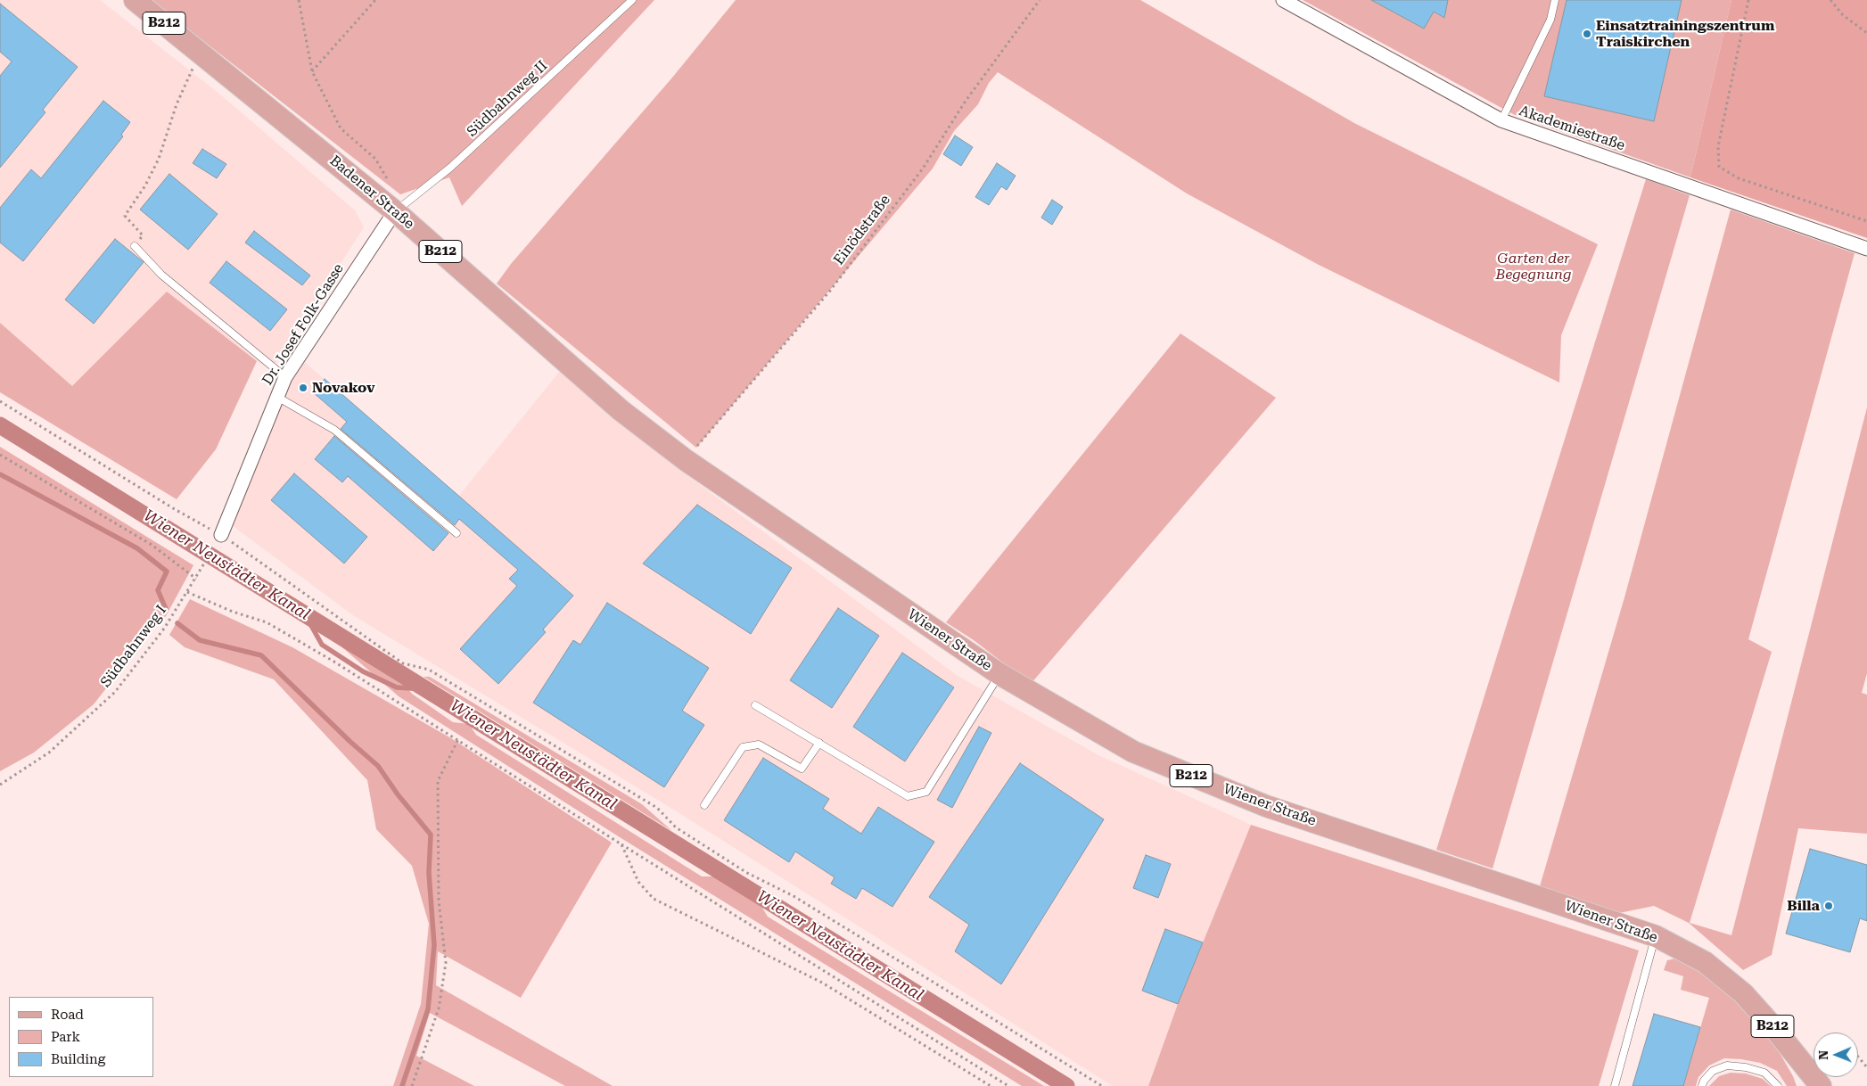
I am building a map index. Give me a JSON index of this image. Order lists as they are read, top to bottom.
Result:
{
  "streets": {
    "main road": ["B212", "Badener Straße", "Wiener Straße"],
    "street": ["Akademiestraße", "Dr. Josef Folk-Gasse"],
    "lane": ["Südbahnweg II"],
    "path": ["Einödstraße", "Südbahnweg I"]
  },
  "crossings": [
    ["Südbahnweg II", "Badener Straße"],
    ["Südbahnweg II", "Dr. Josef Folk-Gasse"],
    ["Badener Straße", "Einödstraße"],
    ["Badener Straße", "Dr. Josef Folk-Gasse"],
    ["Badener Straße", "Wiener Straße"],
    ["Einödstraße", "Wiener Straße"],
    ["Dr. Josef Folk-Gasse", "Südbahnweg I"]
  ],
  "water": ["Wiener Neustädter Kanal"],
  "parks": ["Garten der Begegnung"],
  "places": ["Einsatztrainingszentrum Traiskirchen", "Novakov", "Billa"],
  "legend": ["Road", "Park", "Building"],
  "north": "left"
}
